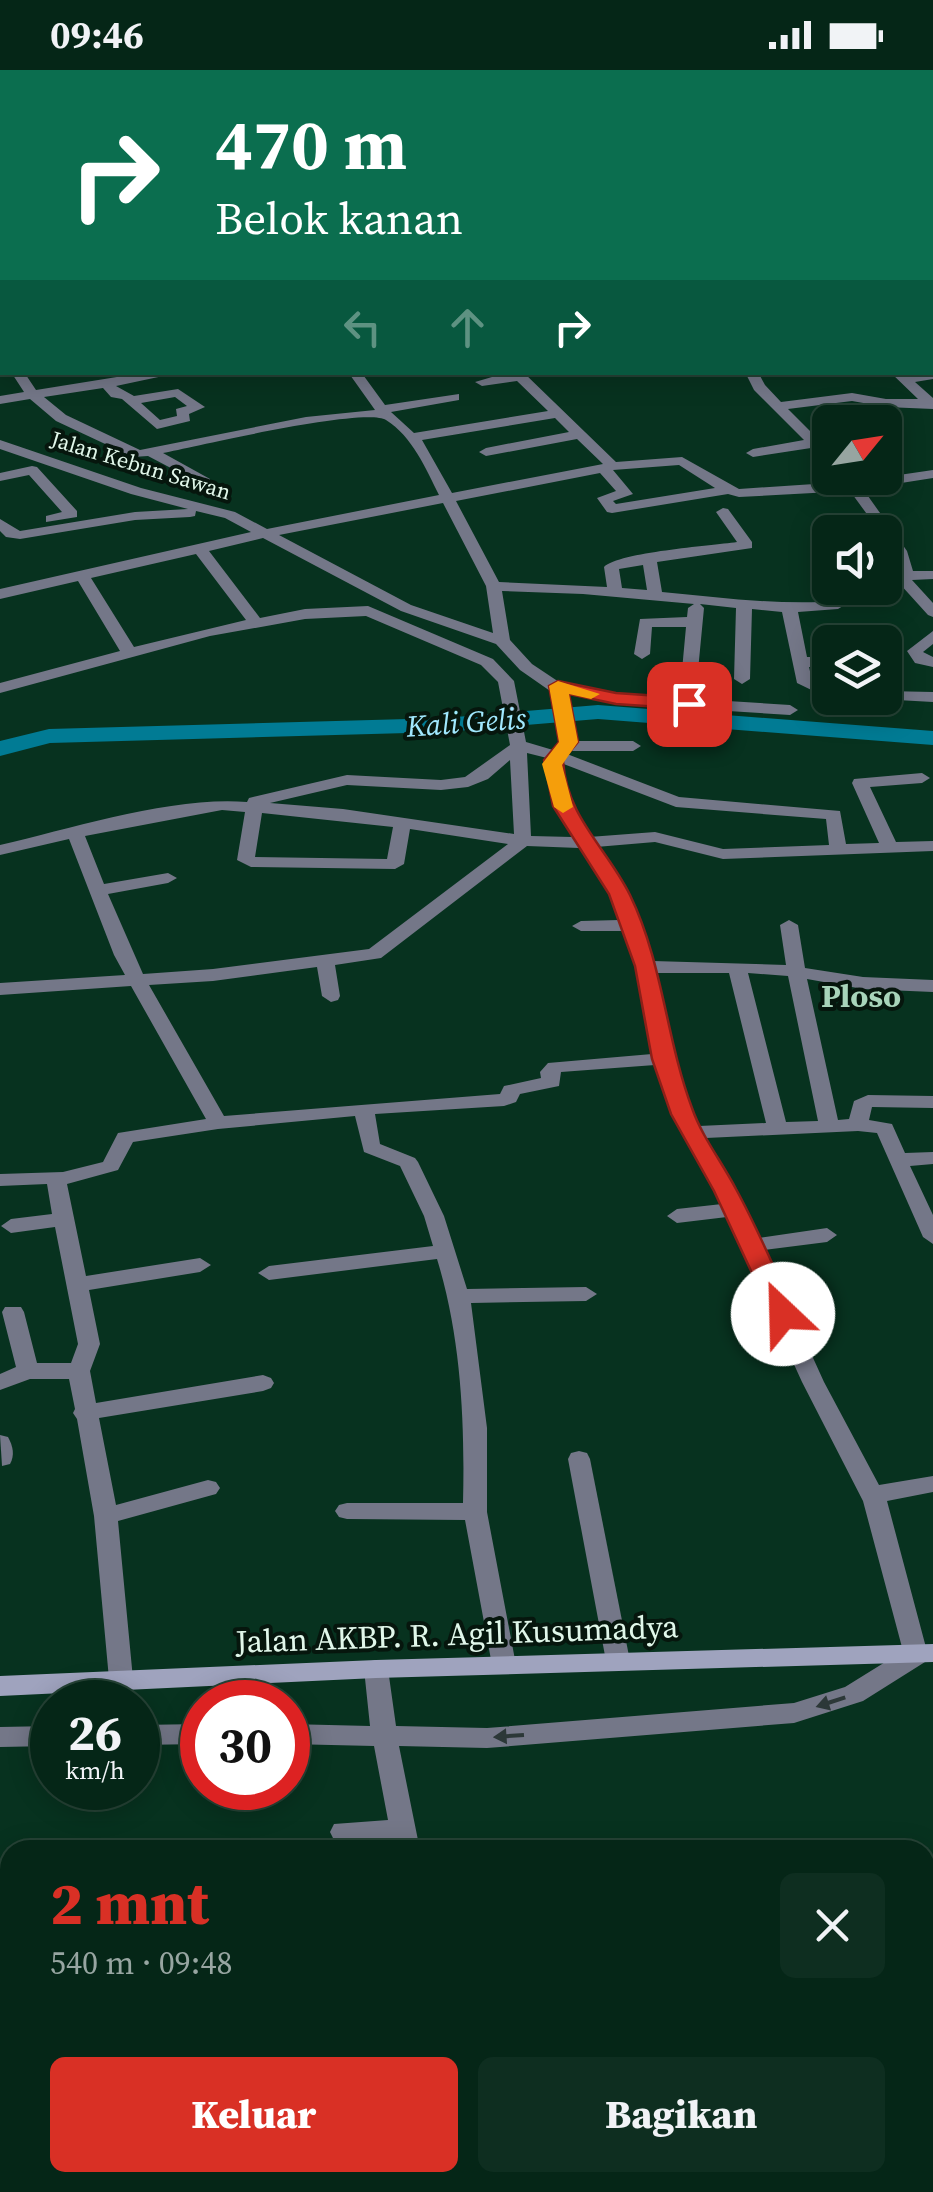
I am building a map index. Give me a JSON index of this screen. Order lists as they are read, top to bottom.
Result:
{
  "streets": {
    "main road": ["Jalan AKBP. R. Agil Kusumadya"],
    "street": ["Jalan Kebun Sawan"]
  },
  "districts": ["Ploso"],
  "water": ["Kali Gelis"],
  "north": "top right",
  "page": {
    "status": "09:46",
    "turn": ["470 m", "Belok kanan"],
    "speed": "26 km/h",
    "limit": "30",
    "heading": ["2 mnt", "540 m · 09:48"],
    "buttons": ["Keluar", "Bagikan"]
  }
}
